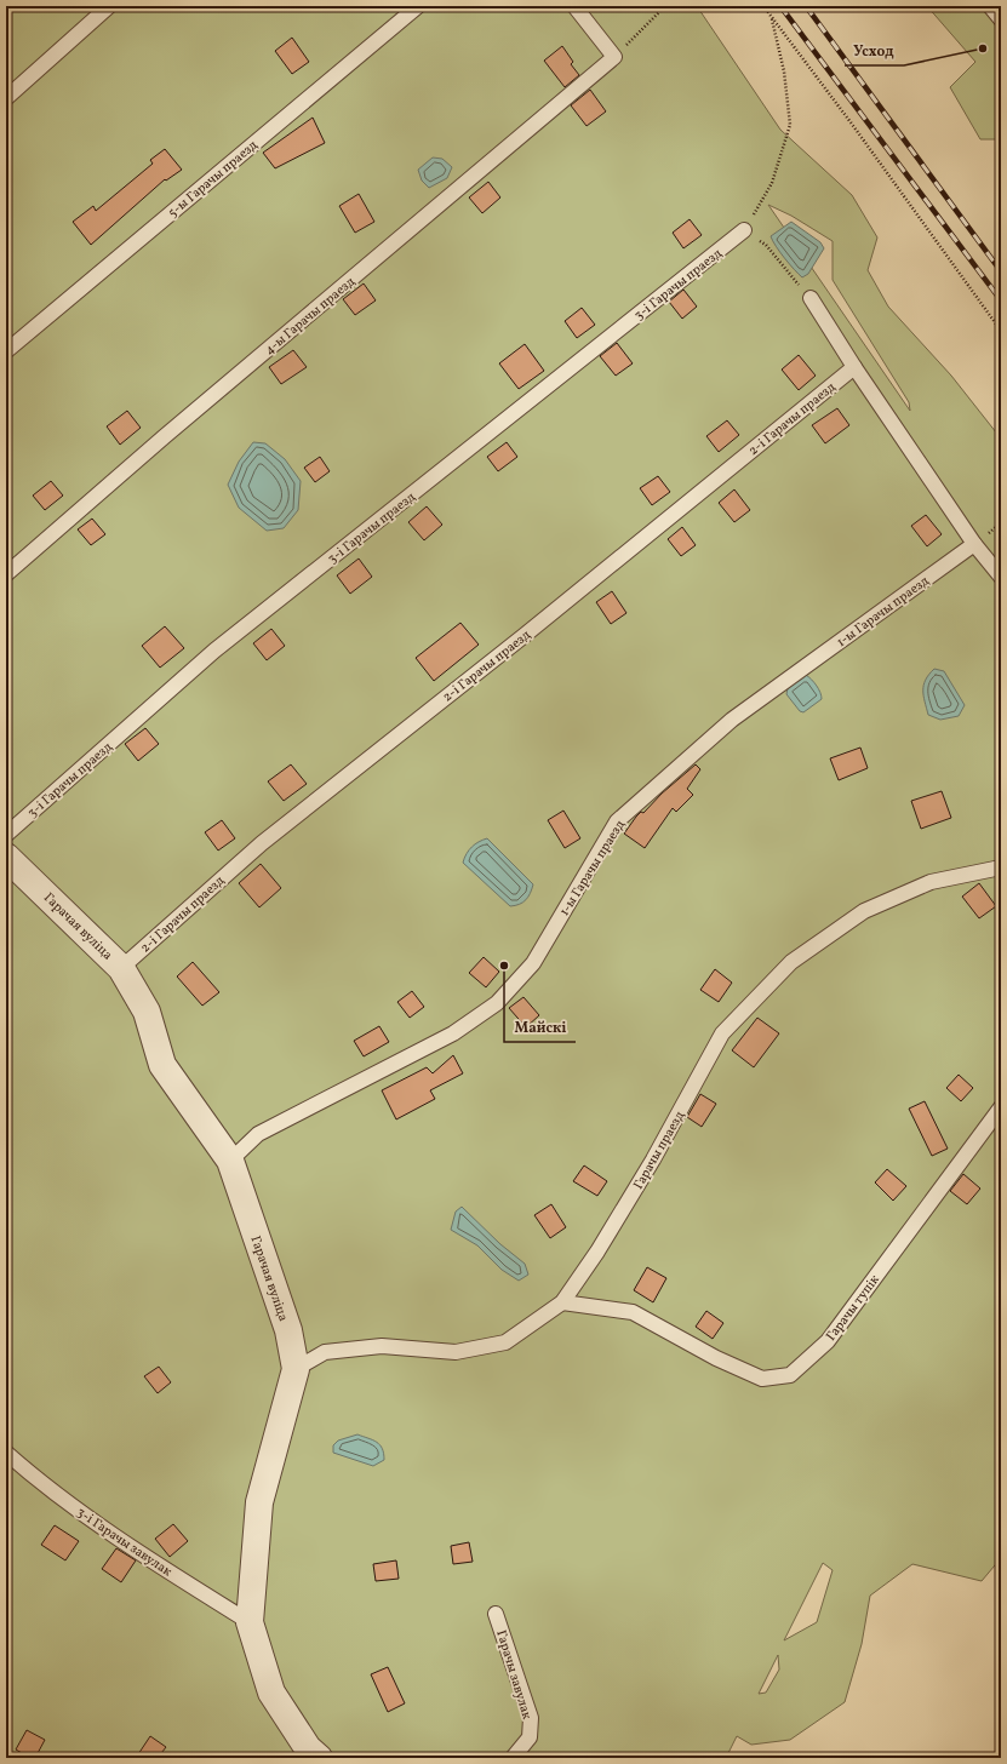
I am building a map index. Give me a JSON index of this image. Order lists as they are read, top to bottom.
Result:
{
  "streets": {
    "street": ["Гарачая вуліца"],
    "lane": [
      "5-ы Гарачы праезд",
      "3-і Гарачы праезд",
      "4-ы Гарачы праезд",
      "2-і Гарачы праезд",
      "1-ы Гарачы праезд",
      "Гарачы праезд",
      "Гарачы тупік",
      "3-і Гарачы завулак",
      "Гарачы завулак"
    ]
  },
  "crossings": [
    ["2-і Гарачы праезд", "Гарачая вуліца"],
    ["1-ы Гарачы праезд", "Гарачая вуліца"],
    ["Гарачая вуліца", "Гарачы праезд"],
    ["Гарачая вуліца", "3-і Гарачы завулак"],
    ["Гарачы праезд", "Гарачы тупік"]
  ],
  "places": ["Усход", "Майскі"]
}
